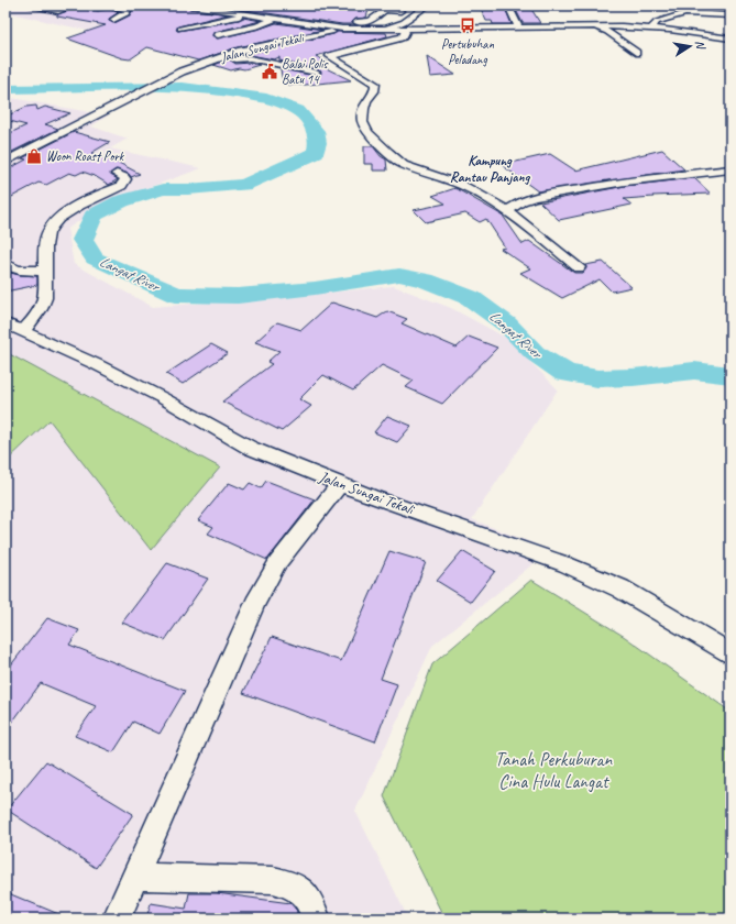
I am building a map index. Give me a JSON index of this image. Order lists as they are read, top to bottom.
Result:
{
  "streets": {
    "street": ["Jalan Sungai Tekali"]
  },
  "districts": ["Kampung Rantau Panjang"],
  "water": ["Langat River"],
  "parks": ["Tanah Perkuburan Cina Hulu Langat"],
  "places": {
    "bus stop": ["Pertubuhan Peladang"],
    "public building": ["Balai Polis Batu 14"],
    "shop": ["Woon Roast Pork"]
  },
  "north": "right"
}
